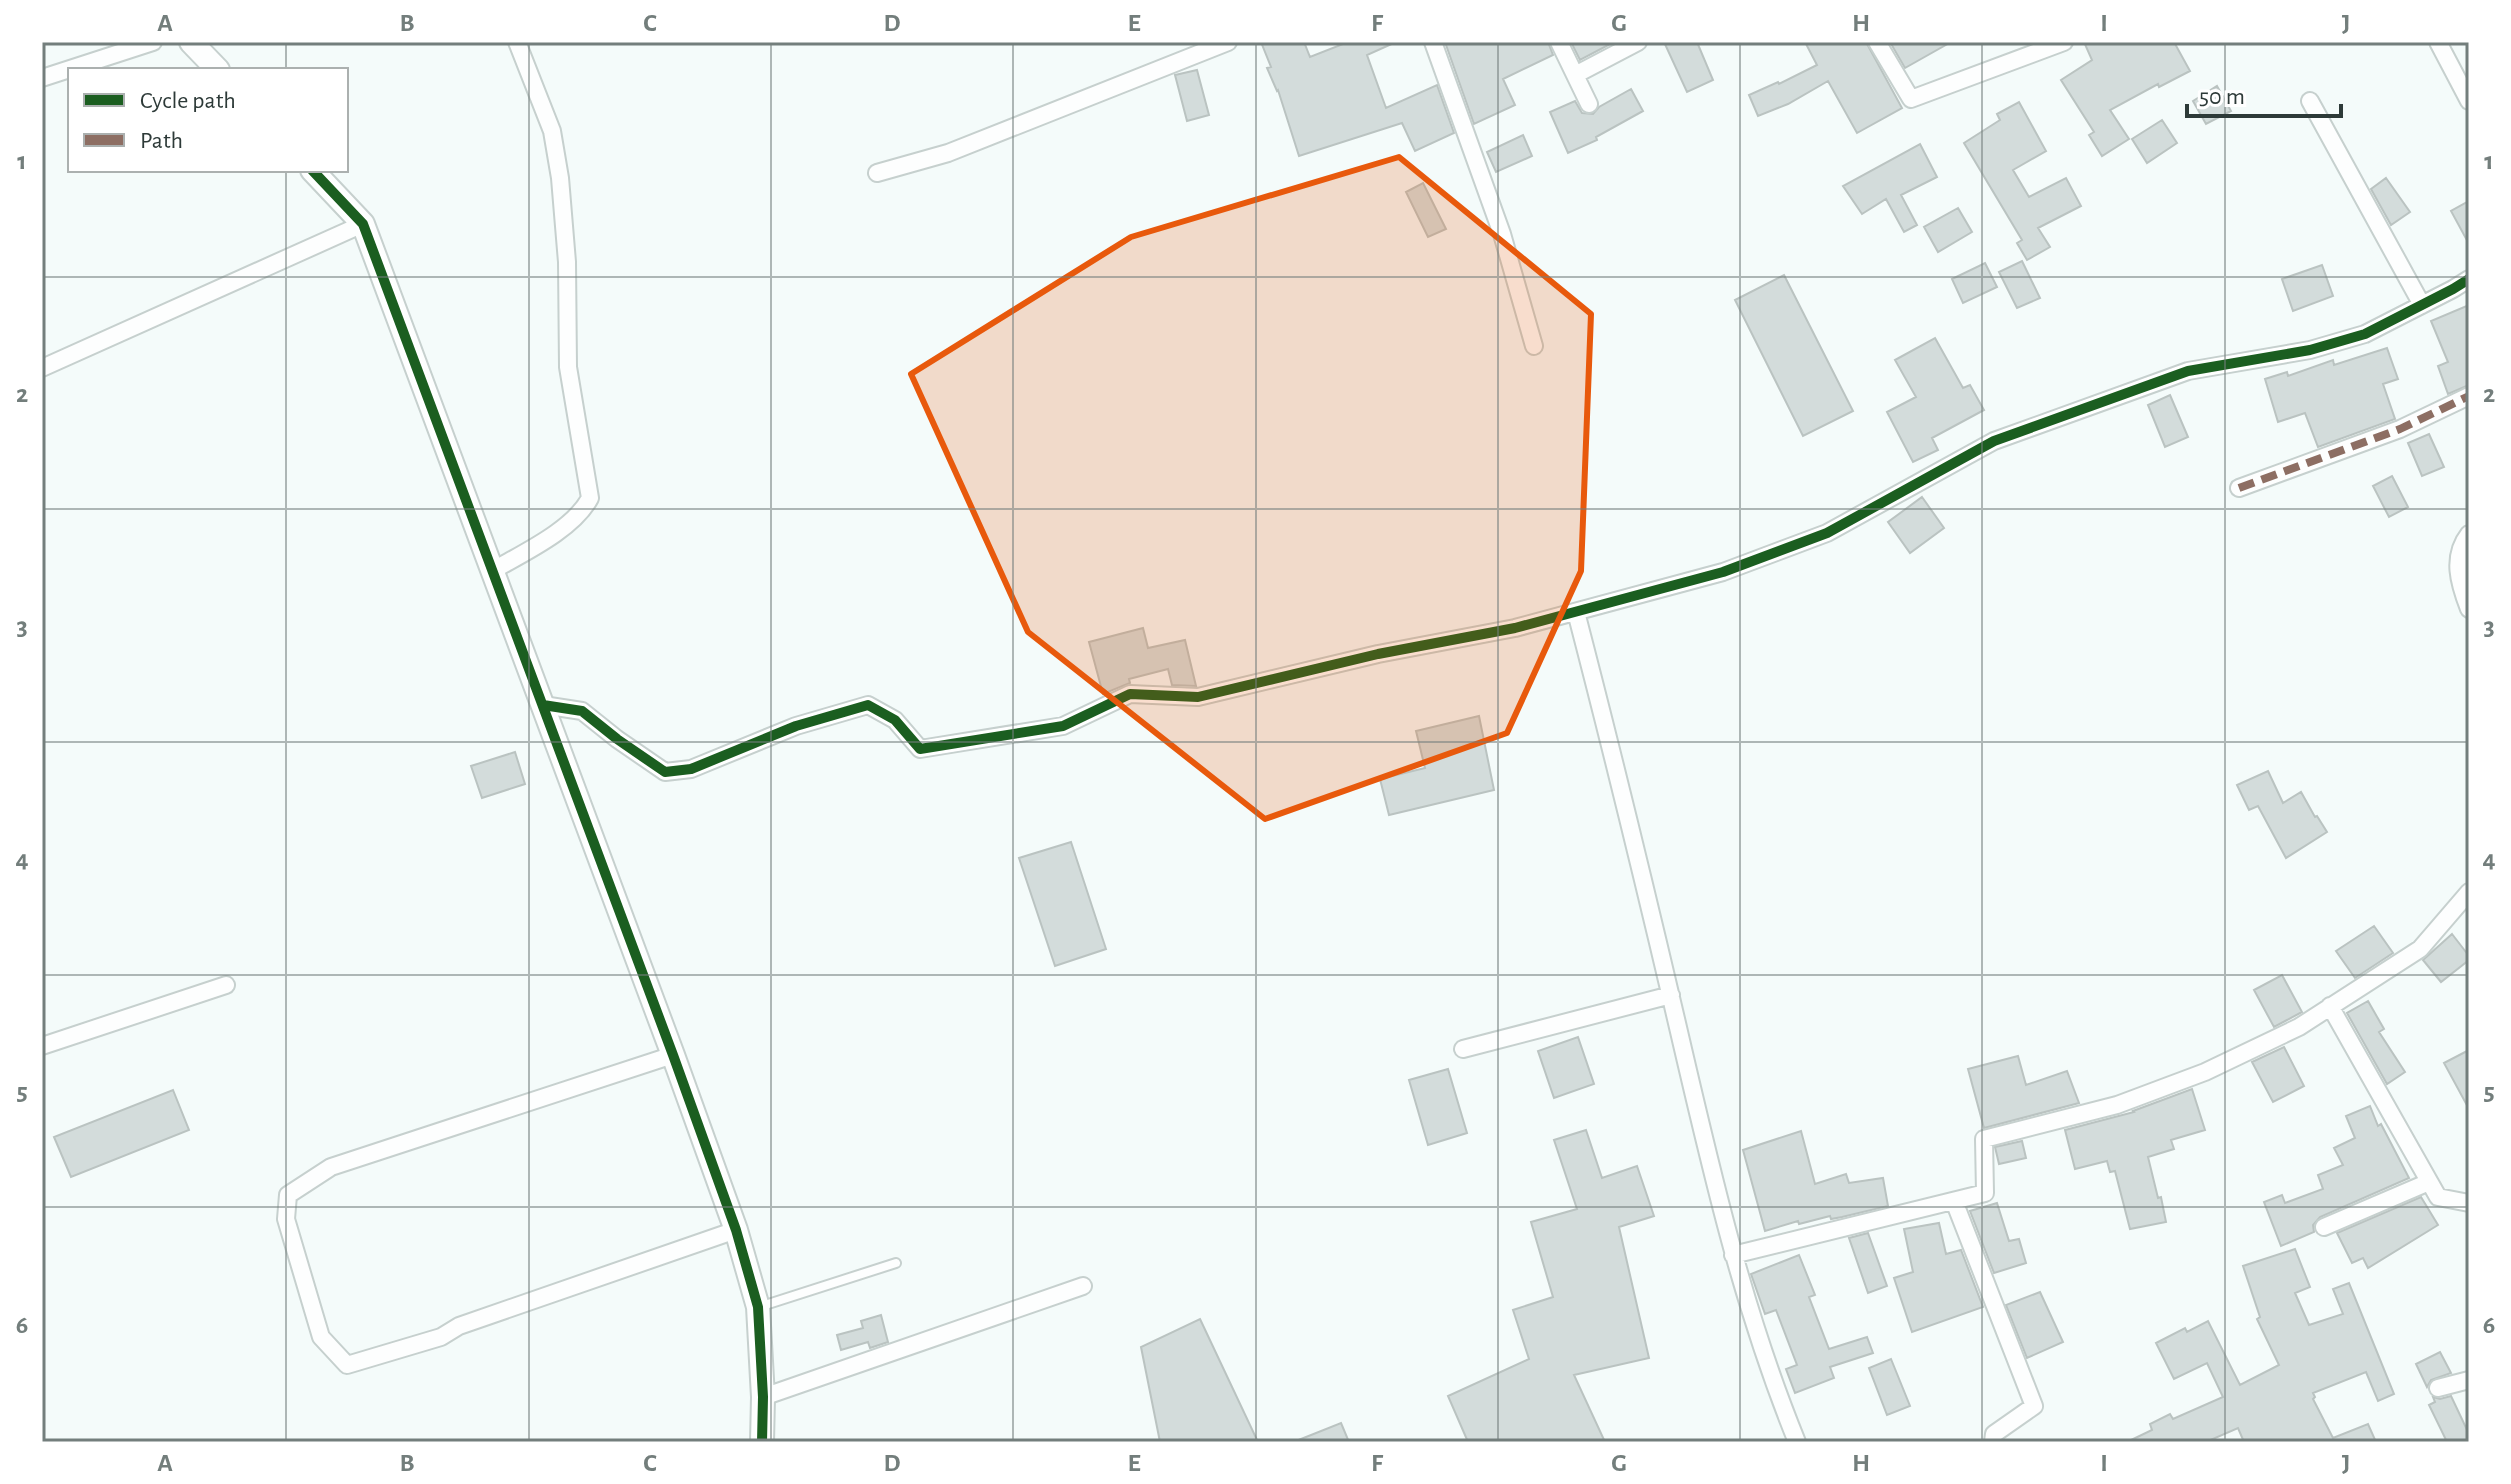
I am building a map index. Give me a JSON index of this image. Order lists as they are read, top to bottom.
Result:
{
  "legend": ["Cycle path", "Path"],
  "scale_bar": "50 m",
  "grid": {
    "columns": [
      "A",
      "B",
      "C",
      "D",
      "E",
      "F",
      "G",
      "H",
      "I",
      "J"
    ],
    "rows": [
      "1",
      "2",
      "3",
      "4",
      "5",
      "6"
    ]
  }
}
